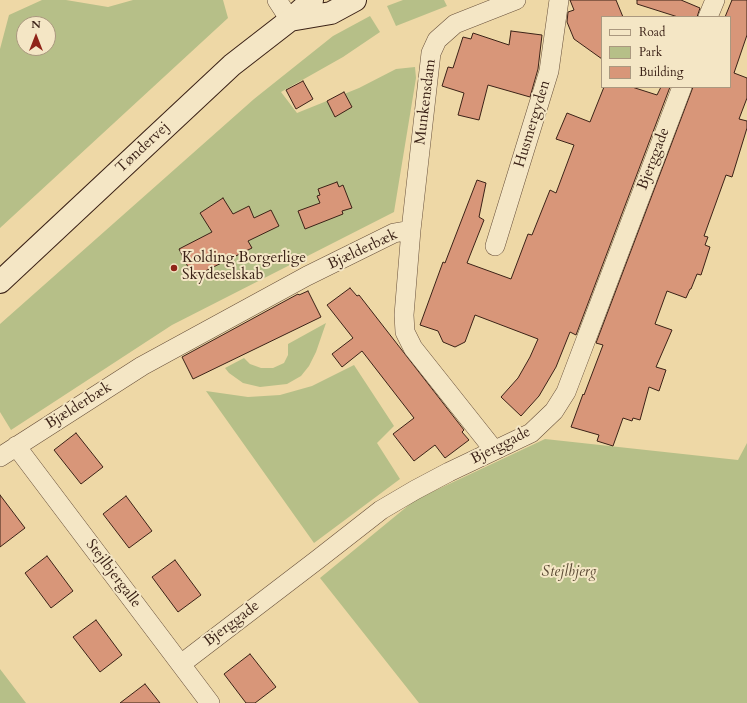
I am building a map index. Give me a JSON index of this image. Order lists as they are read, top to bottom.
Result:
{
  "streets": {
    "street": [
      "Munkensdam",
      "Husmergyden",
      "Tøndervej",
      "Bjerggade",
      "Bjælderbæk",
      "Stejlbjergalle"
    ]
  },
  "crossings": [
    ["Munkensdam", "Bjælderbæk"],
    ["Bjerggade", "Bjælderbæk"],
    ["Bjerggade", "Stejlbjergalle"],
    ["Bjælderbæk", "Stejlbjergalle"]
  ],
  "parks": ["Stejlbjerg"],
  "places": ["Kolding Borgerlige Skydeselskab"],
  "legend": ["Road", "Park", "Building"],
  "north": "top"
}
